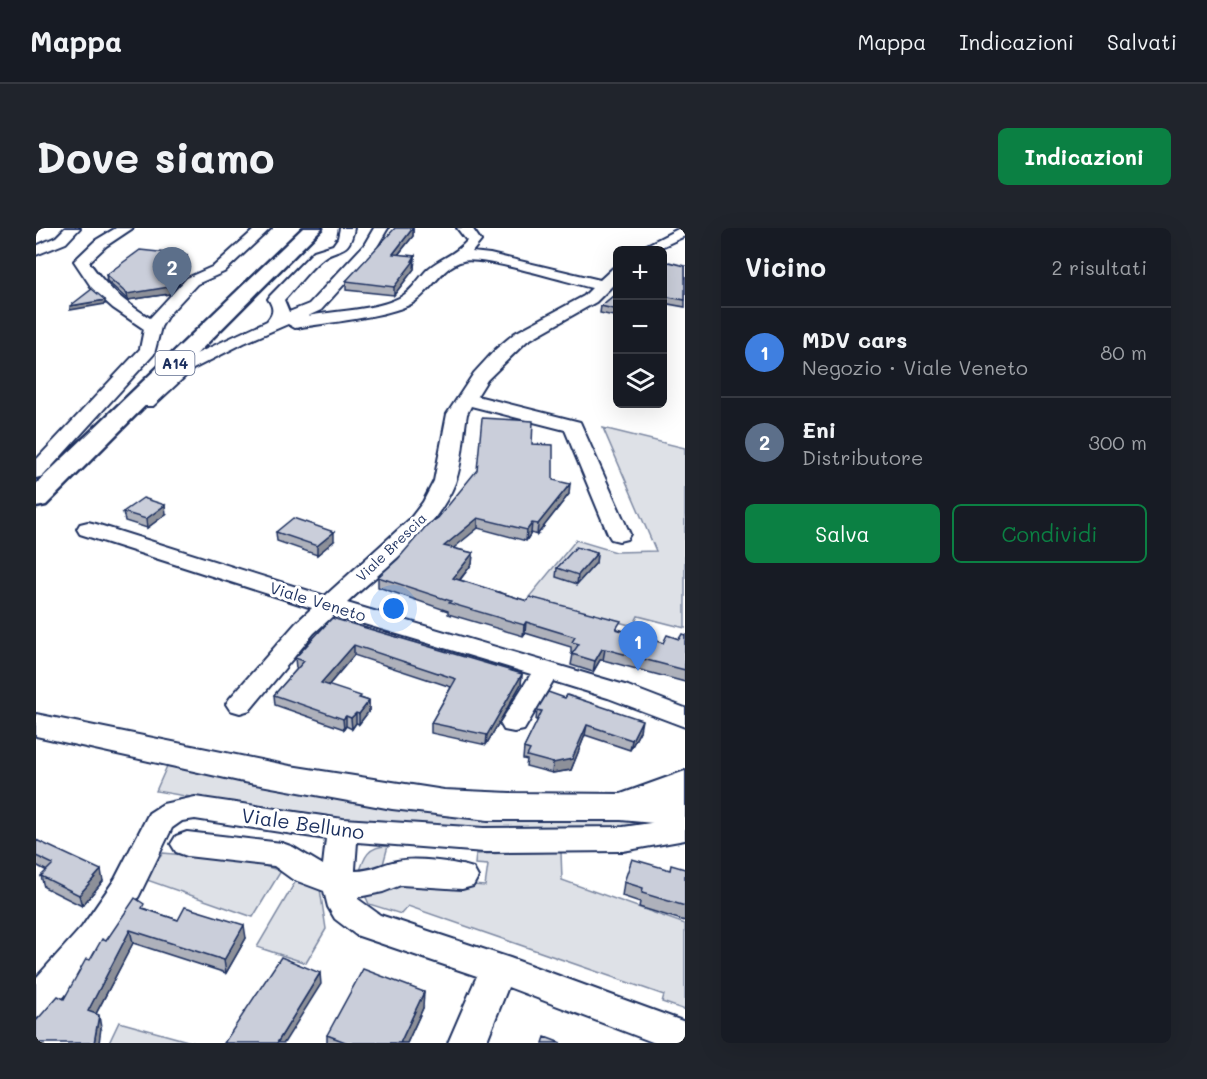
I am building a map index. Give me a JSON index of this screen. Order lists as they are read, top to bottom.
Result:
{
  "streets": {
    "highway": ["A14"],
    "street": ["Viale Brescia", "Viale Veneto", "Viale Belluno"]
  },
  "crossings": [
    ["Viale Brescia", "Viale Veneto"]
  ],
  "page": {
    "header": "Mappa",
    "nav": ["Mappa", "Indicazioni", "Salvati"],
    "buttons": [
      "Indicazioni",
      ["Salva", "Condividi"]
    ],
    "title": "Dove siamo",
    "heading": ["Vicino", "2 risultati"],
    "map_buttons": ["+", "−"],
    "pins": ["2", "1"],
    "list": [
      {
        "mark": "1",
        "name": "MDV cars",
        "note": "Negozio · Viale Veneto",
        "value": "80 m"
      },
      {
        "mark": "2",
        "name": "Eni",
        "note": "Distributore",
        "value": "300 m"
      }
    ]
  }
}
